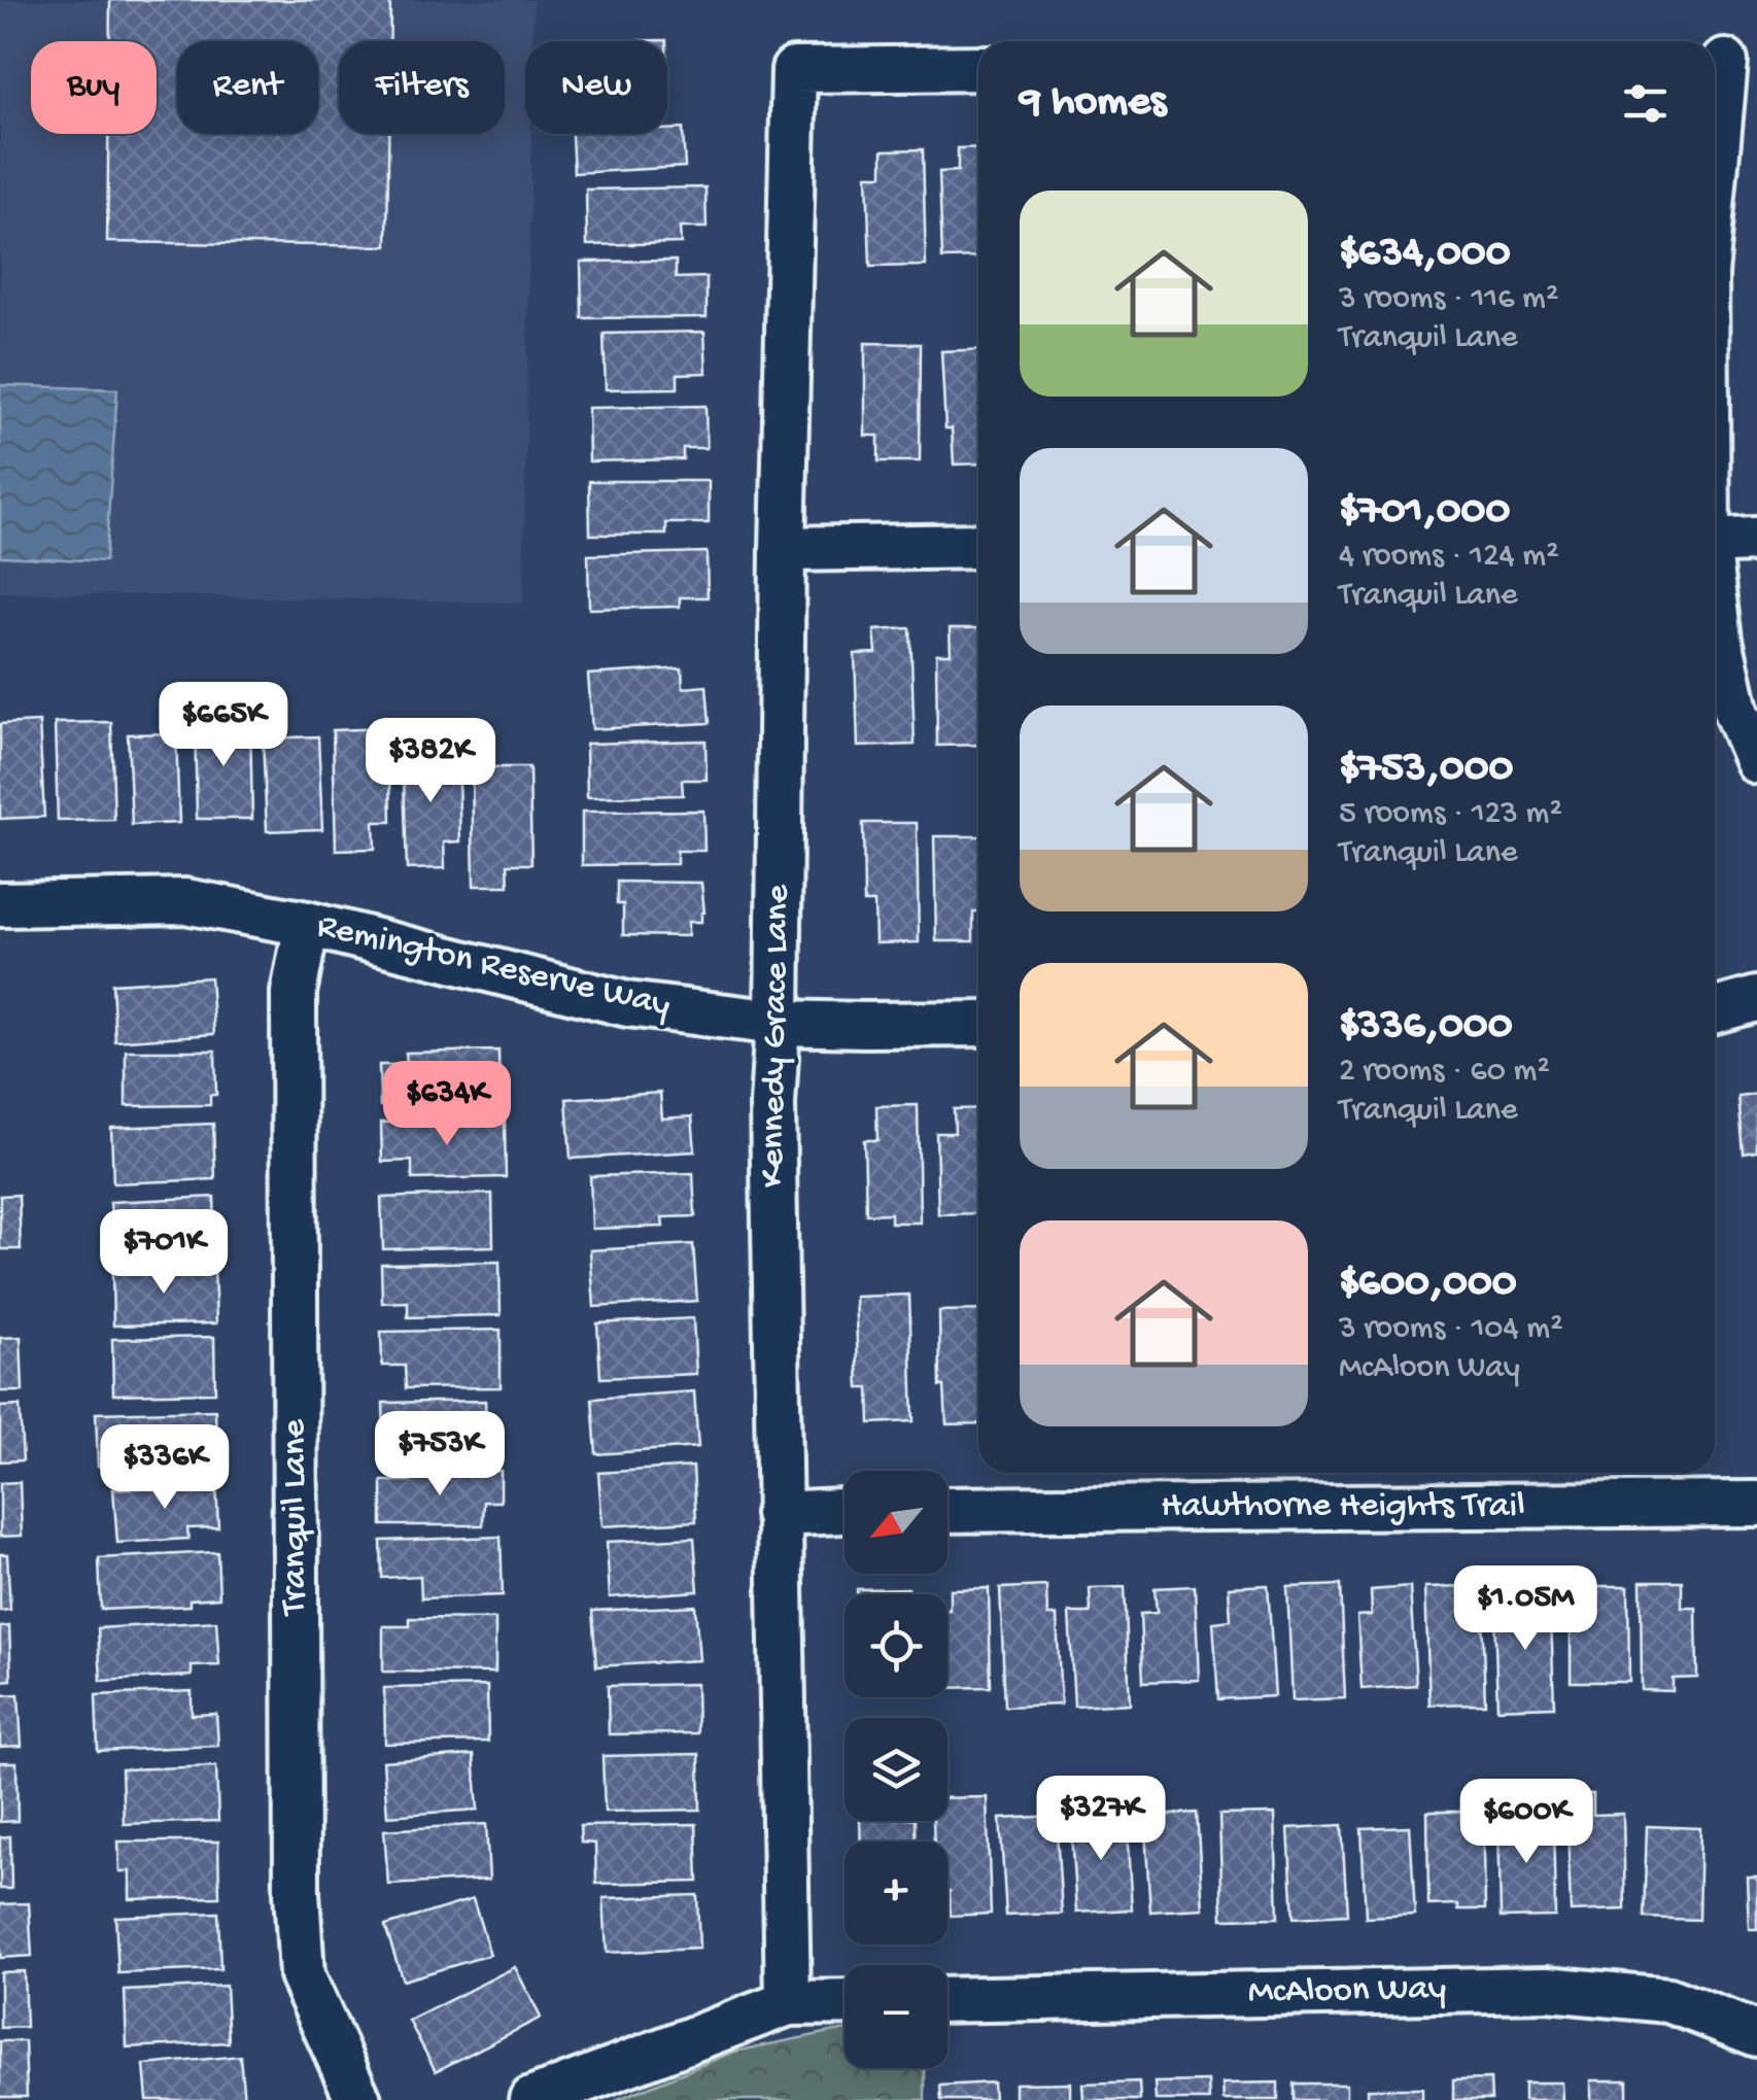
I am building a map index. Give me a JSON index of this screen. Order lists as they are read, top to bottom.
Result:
{
  "streets": {
    "street": [
      "Remington Reserve Way",
      "Kennedy Grace Lane",
      "Hawthorne Heights Trail",
      "Tranquil Lane",
      "McAloon Way"
    ]
  },
  "crossings": [
    ["Remington Reserve Way", "Kennedy Grace Lane"],
    ["Remington Reserve Way", "Tranquil Lane"]
  ],
  "north": "bottom left",
  "page": {
    "chip": [
      "Buy",
      "Rent",
      "Filters",
      "New"
    ],
    "heading": "9 homes",
    "list": [
      {
        "name": "$634,000",
        "note": "3 rooms · 116 m² · Tranquil Lane"
      },
      {
        "name": "$701,000",
        "note": "4 rooms · 124 m² · Tranquil Lane"
      },
      {
        "name": "$753,000",
        "note": "5 rooms · 123 m² · Tranquil Lane"
      },
      {
        "name": "$336,000",
        "note": "2 rooms · 60 m² · Tranquil Lane"
      },
      {
        "name": "$600,000",
        "note": "3 rooms · 104 m² · McAloon Way"
      }
    ],
    "price": [
      "$665K",
      "$382K",
      "$634K",
      "$701K",
      "$753K",
      "$336K",
      "$1.05M",
      "$327K",
      "$600K"
    ],
    "map_buttons": ["+", "−"]
  }
}
